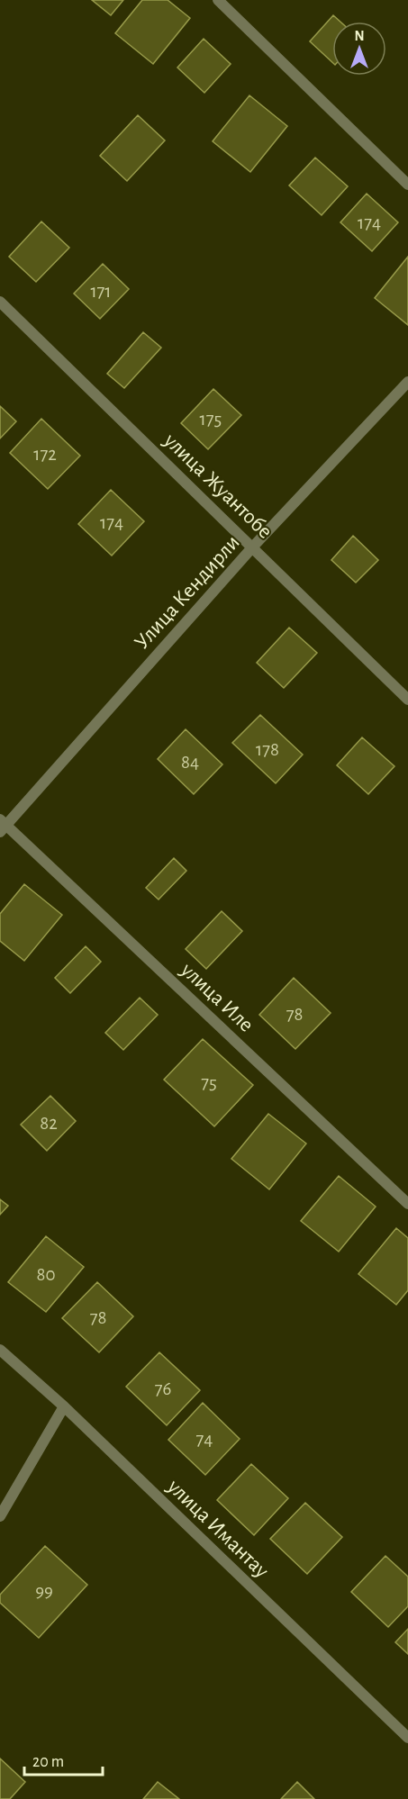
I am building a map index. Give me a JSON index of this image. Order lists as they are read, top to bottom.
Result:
{
  "streets": {
    "street": [
      "улица Жуантобе",
      "Улица Кендирли",
      "улица Иле",
      "улица Имантау"
    ]
  },
  "crossings": [
    ["улица Жуантобе", "Улица Кендирли"],
    ["Улица Кендирли", "улица Иле"]
  ],
  "house_numbers": [
    "174",
    "171",
    "175",
    "172",
    "174",
    "178",
    "84",
    "78",
    "75",
    "82",
    "80",
    "78",
    "76",
    "74",
    "99"
  ],
  "scale_bar": "20 m",
  "north": "top"
}
